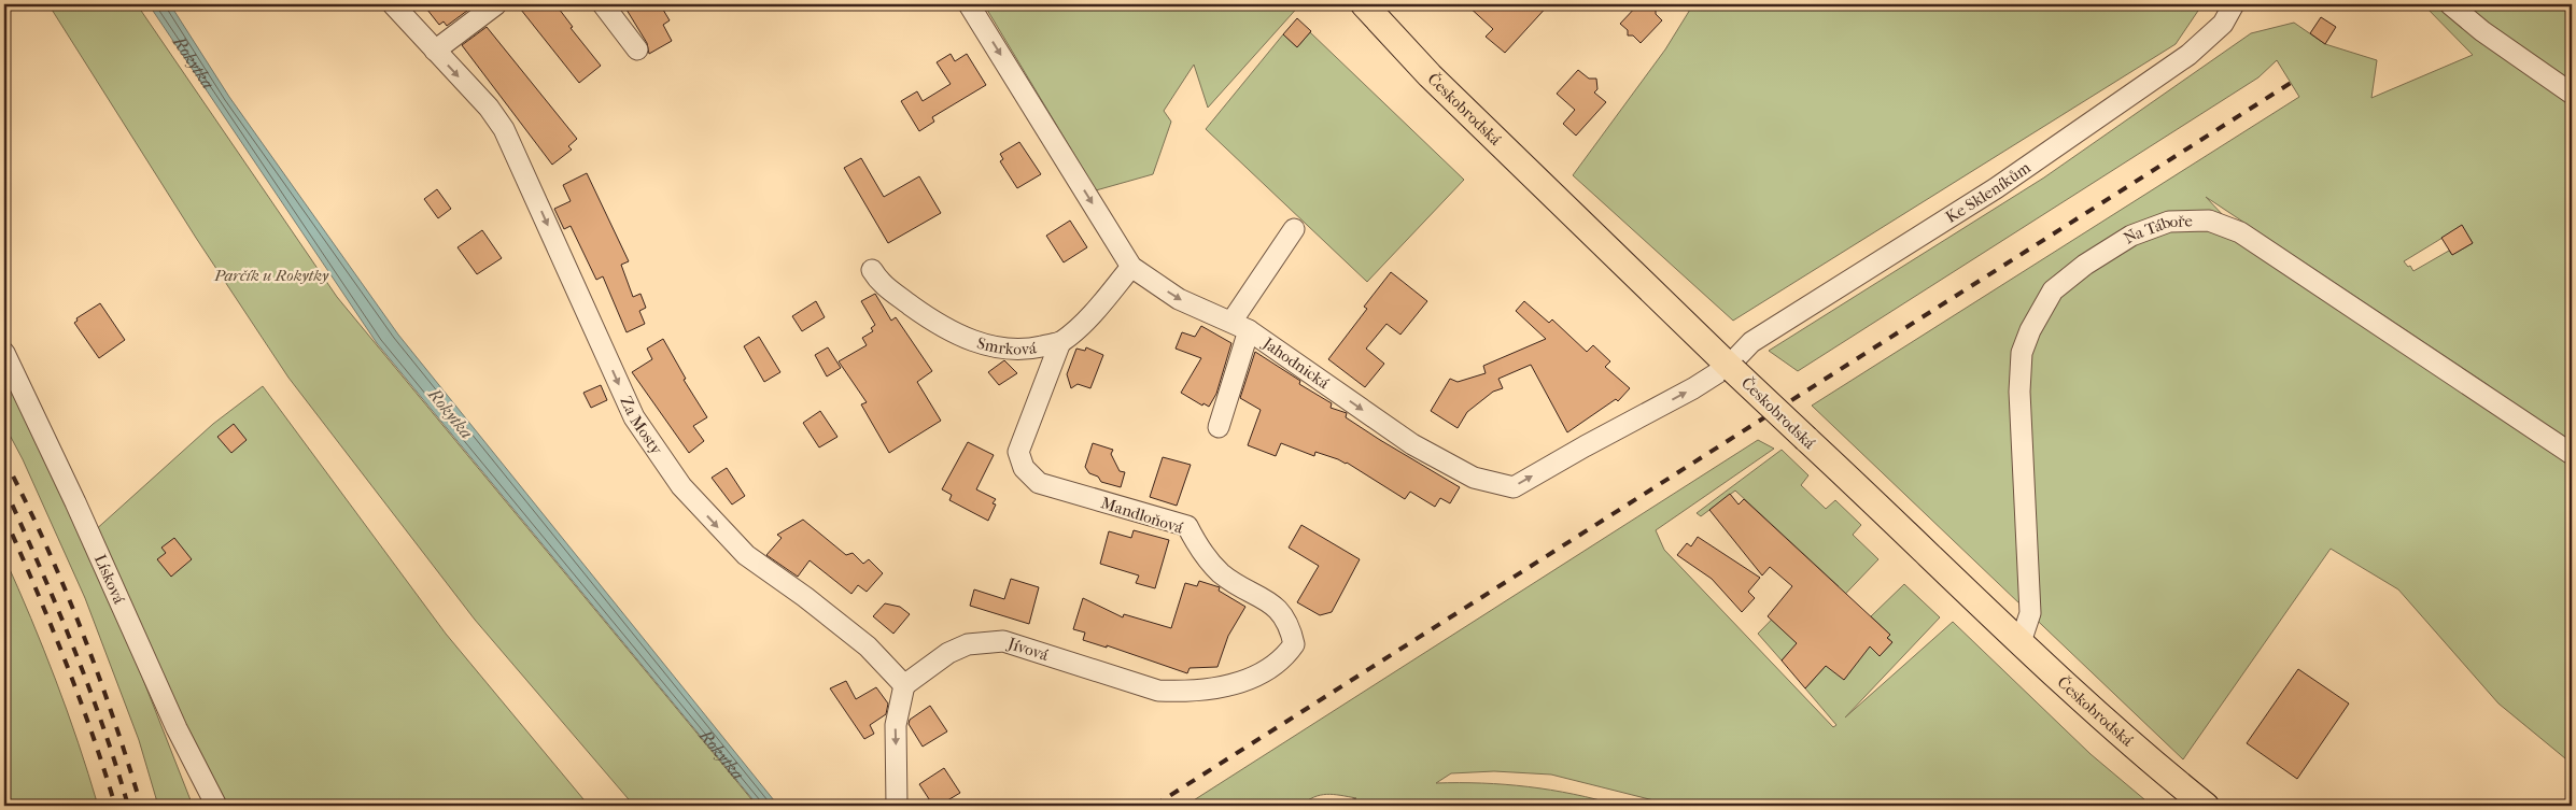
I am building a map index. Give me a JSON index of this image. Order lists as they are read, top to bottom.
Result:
{
  "streets": {
    "main road": ["Českobrodská"],
    "street": [
      "Ke Skleníkům",
      "Na Táboře",
      "Smrková",
      "Jahodnická",
      "Za Mosty",
      "Mandloňová",
      "Lísková",
      "Jívová"
    ]
  },
  "crossings": [
    ["Českobrodská", "Ke Skleníkům"],
    ["Českobrodská", "Na Táboře"],
    ["Českobrodská", "Jahodnická"],
    ["Ke Skleníkům", "Jahodnická"],
    ["Smrková", "Jahodnická"],
    ["Smrková", "Mandloňová"],
    ["Za Mosty", "Jívová"],
    ["Mandloňová", "Jívová"]
  ],
  "one_way": ["Jahodnická", "Za Mosty"],
  "water": ["Rokytka"],
  "parks": ["Parčík u Rokytky"]
}
